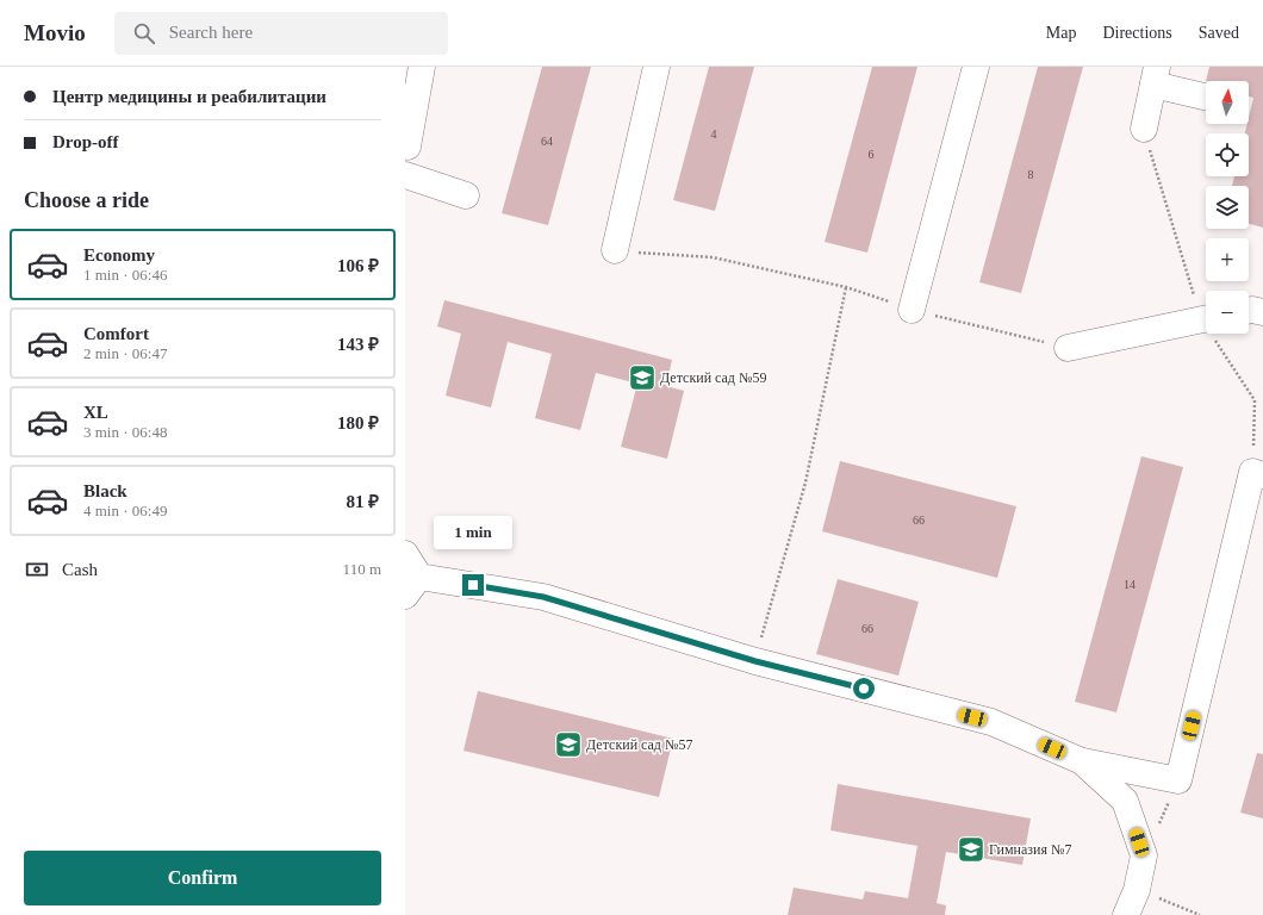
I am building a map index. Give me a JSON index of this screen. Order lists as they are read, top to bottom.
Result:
{
  "places": {
    "school or university": ["Детский сад №59", "Детский сад №57", "Гимназия №7"]
  },
  "house_numbers": [
    "4",
    "64",
    "6",
    "8",
    "66",
    "14",
    "66"
  ],
  "north": "top",
  "page": {
    "header": "Movio",
    "search": "Search here",
    "nav": ["Map", "Directions", "Saved"],
    "banner": ["Центр медицины и реабилитации", "Drop-off"],
    "map_buttons": ["+", "−"],
    "heading": "Choose a ride",
    "list": [
      {
        "name": "Economy",
        "note": "1 min · 06:46",
        "value": "106 ₽"
      },
      {
        "name": "Comfort",
        "note": "2 min · 06:47",
        "value": "143 ₽"
      },
      {
        "name": "XL",
        "note": "3 min · 06:48",
        "value": "180 ₽"
      },
      {
        "name": "Black",
        "note": "4 min · 06:49",
        "value": "81 ₽"
      }
    ],
    "bubble": "1 min",
    "pay": ["Cash", "110 m"],
    "buttons": "Confirm"
  }
}
